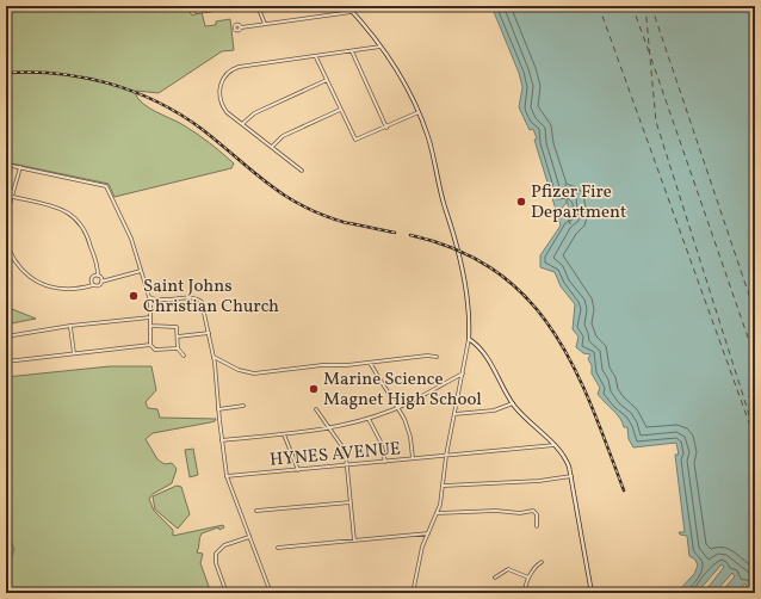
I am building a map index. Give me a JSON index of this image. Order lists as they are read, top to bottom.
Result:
{
  "streets": {
    "street": ["HYNES AVENUE"]
  },
  "places": ["Pfizer Fire Department", "Saint Johns Christian Church", "Marine Science Magnet High School"]
}
